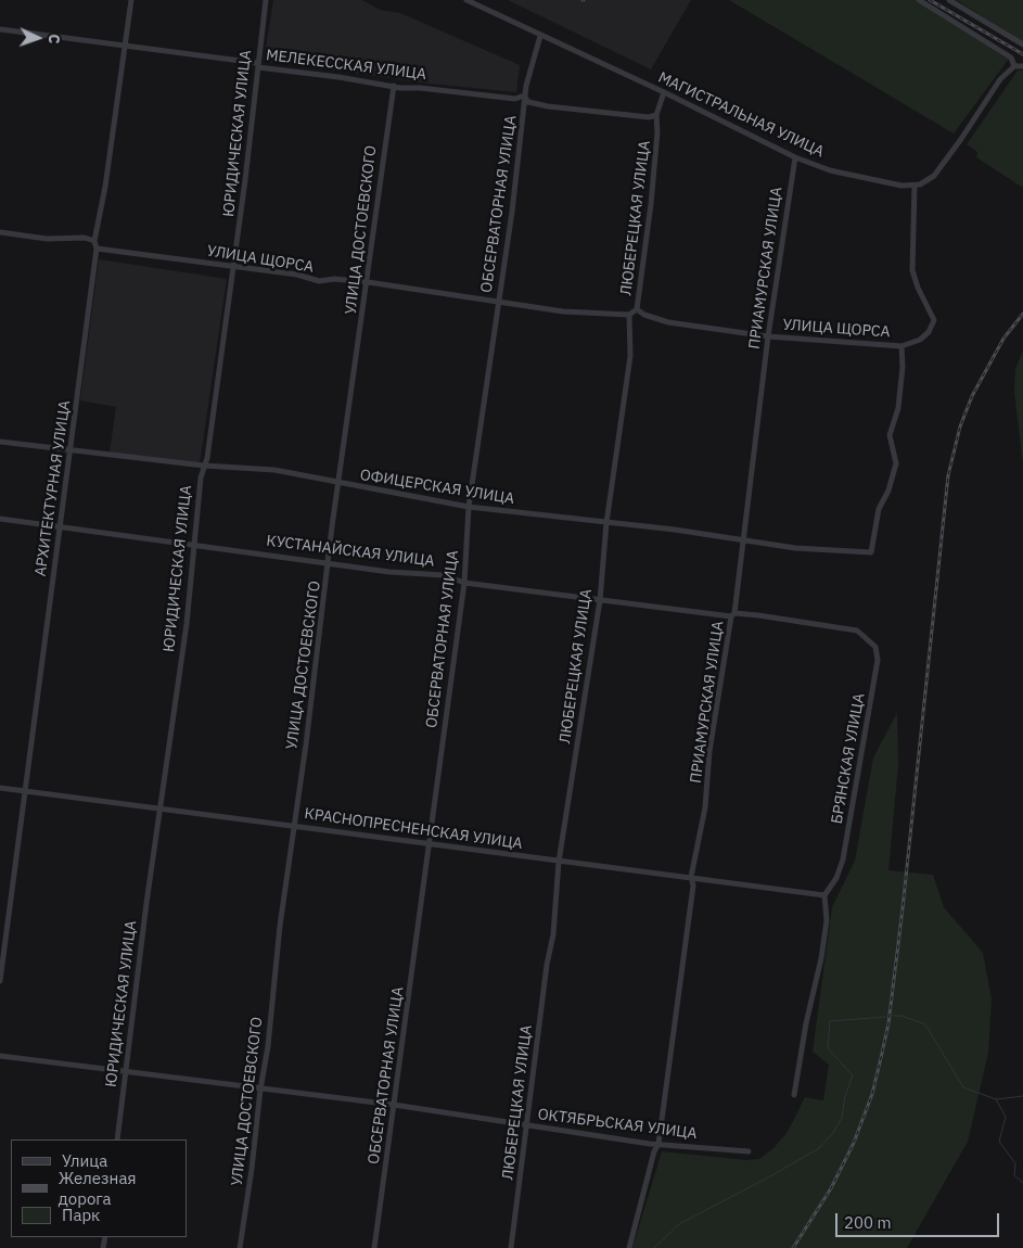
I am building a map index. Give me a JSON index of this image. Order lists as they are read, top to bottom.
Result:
{
  "streets": {
    "street": [
      "МЕЛЕКЕССКАЯ УЛИЦА",
      "МАГИСТРАЛЬНАЯ УЛИЦА",
      "ЮРИДИЧЕСКАЯ УЛИЦА",
      "ОБСЕРВАТОРНАЯ УЛИЦА",
      "ЛЮБЕРЕЦКАЯ УЛИЦА",
      "УЛИЦА ДОСТОЕВСКОГО",
      "УЛИЦА ЩОРСА",
      "ПРИАМУРСКАЯ УЛИЦА",
      "ОФИЦЕРСКАЯ УЛИЦА",
      "АРХИТЕКТУРНАЯ УЛИЦА",
      "КУСТАНАЙСКАЯ УЛИЦА",
      "БРЯНСКАЯ УЛИЦА",
      "КРАСНОПРЕСНЕНСКАЯ УЛИЦА",
      "ОКТЯБРЬСКАЯ УЛИЦА"
    ]
  },
  "crossings": [
    ["МЕЛЕКЕССКАЯ УЛИЦА", "ЮРИДИЧЕСКАЯ УЛИЦА"],
    ["МЕЛЕКЕССКАЯ УЛИЦА", "ОБСЕРВАТОРНАЯ УЛИЦА"],
    ["МЕЛЕКЕССКАЯ УЛИЦА", "ЛЮБЕРЕЦКАЯ УЛИЦА"],
    ["МЕЛЕКЕССКАЯ УЛИЦА", "УЛИЦА ДОСТОЕВСКОГО"],
    ["МЕЛЕКЕССКАЯ УЛИЦА", "АРХИТЕКТУРНАЯ УЛИЦА"],
    ["МАГИСТРАЛЬНАЯ УЛИЦА", "ОБСЕРВАТОРНАЯ УЛИЦА"],
    ["МАГИСТРАЛЬНАЯ УЛИЦА", "ЛЮБЕРЕЦКАЯ УЛИЦА"],
    ["МАГИСТРАЛЬНАЯ УЛИЦА", "ПРИАМУРСКАЯ УЛИЦА"],
    ["ЮРИДИЧЕСКАЯ УЛИЦА", "УЛИЦА ЩОРСА"],
    ["ЮРИДИЧЕСКАЯ УЛИЦА", "ОФИЦЕРСКАЯ УЛИЦА"],
    ["ЮРИДИЧЕСКАЯ УЛИЦА", "КУСТАНАЙСКАЯ УЛИЦА"],
    ["ЮРИДИЧЕСКАЯ УЛИЦА", "КРАСНОПРЕСНЕНСКАЯ УЛИЦА"],
    ["ЮРИДИЧЕСКАЯ УЛИЦА", "ОКТЯБРЬСКАЯ УЛИЦА"],
    ["ОБСЕРВАТОРНАЯ УЛИЦА", "УЛИЦА ЩОРСА"],
    ["ОБСЕРВАТОРНАЯ УЛИЦА", "ОФИЦЕРСКАЯ УЛИЦА"],
    ["ОБСЕРВАТОРНАЯ УЛИЦА", "КУСТАНАЙСКАЯ УЛИЦА"],
    ["ОБСЕРВАТОРНАЯ УЛИЦА", "КРАСНОПРЕСНЕНСКАЯ УЛИЦА"],
    ["ОБСЕРВАТОРНАЯ УЛИЦА", "ОКТЯБРЬСКАЯ УЛИЦА"],
    ["ЛЮБЕРЕЦКАЯ УЛИЦА", "УЛИЦА ЩОРСА"],
    ["ЛЮБЕРЕЦКАЯ УЛИЦА", "ОФИЦЕРСКАЯ УЛИЦА"],
    ["ЛЮБЕРЕЦКАЯ УЛИЦА", "КУСТАНАЙСКАЯ УЛИЦА"],
    ["ЛЮБЕРЕЦКАЯ УЛИЦА", "КРАСНОПРЕСНЕНСКАЯ УЛИЦА"],
    ["ЛЮБЕРЕЦКАЯ УЛИЦА", "ОКТЯБРЬСКАЯ УЛИЦА"],
    ["УЛИЦА ДОСТОЕВСКОГО", "УЛИЦА ЩОРСА"],
    ["УЛИЦА ДОСТОЕВСКОГО", "ОФИЦЕРСКАЯ УЛИЦА"],
    ["УЛИЦА ДОСТОЕВСКОГО", "КУСТАНАЙСКАЯ УЛИЦА"],
    ["УЛИЦА ДОСТОЕВСКОГО", "КРАСНОПРЕСНЕНСКАЯ УЛИЦА"],
    ["УЛИЦА ДОСТОЕВСКОГО", "ОКТЯБРЬСКАЯ УЛИЦА"],
    ["УЛИЦА ЩОРСА", "ПРИАМУРСКАЯ УЛИЦА"],
    ["УЛИЦА ЩОРСА", "ОФИЦЕРСКАЯ УЛИЦА"],
    ["УЛИЦА ЩОРСА", "АРХИТЕКТУРНАЯ УЛИЦА"],
    ["ПРИАМУРСКАЯ УЛИЦА", "ОФИЦЕРСКАЯ УЛИЦА"],
    ["ПРИАМУРСКАЯ УЛИЦА", "КУСТАНАЙСКАЯ УЛИЦА"],
    ["ПРИАМУРСКАЯ УЛИЦА", "КРАСНОПРЕСНЕНСКАЯ УЛИЦА"],
    ["ПРИАМУРСКАЯ УЛИЦА", "ОКТЯБРЬСКАЯ УЛИЦА"],
    ["ОФИЦЕРСКАЯ УЛИЦА", "АРХИТЕКТУРНАЯ УЛИЦА"],
    ["АРХИТЕКТУРНАЯ УЛИЦА", "КУСТАНАЙСКАЯ УЛИЦА"],
    ["АРХИТЕКТУРНАЯ УЛИЦА", "КРАСНОПРЕСНЕНСКАЯ УЛИЦА"],
    ["КУСТАНАЙСКАЯ УЛИЦА", "БРЯНСКАЯ УЛИЦА"],
    ["БРЯНСКАЯ УЛИЦА", "КРАСНОПРЕСНЕНСКАЯ УЛИЦА"]
  ],
  "legend": ["Улица", "Железная дорога", "Парк"],
  "scale_bar": "200 m",
  "north": "right"
}
